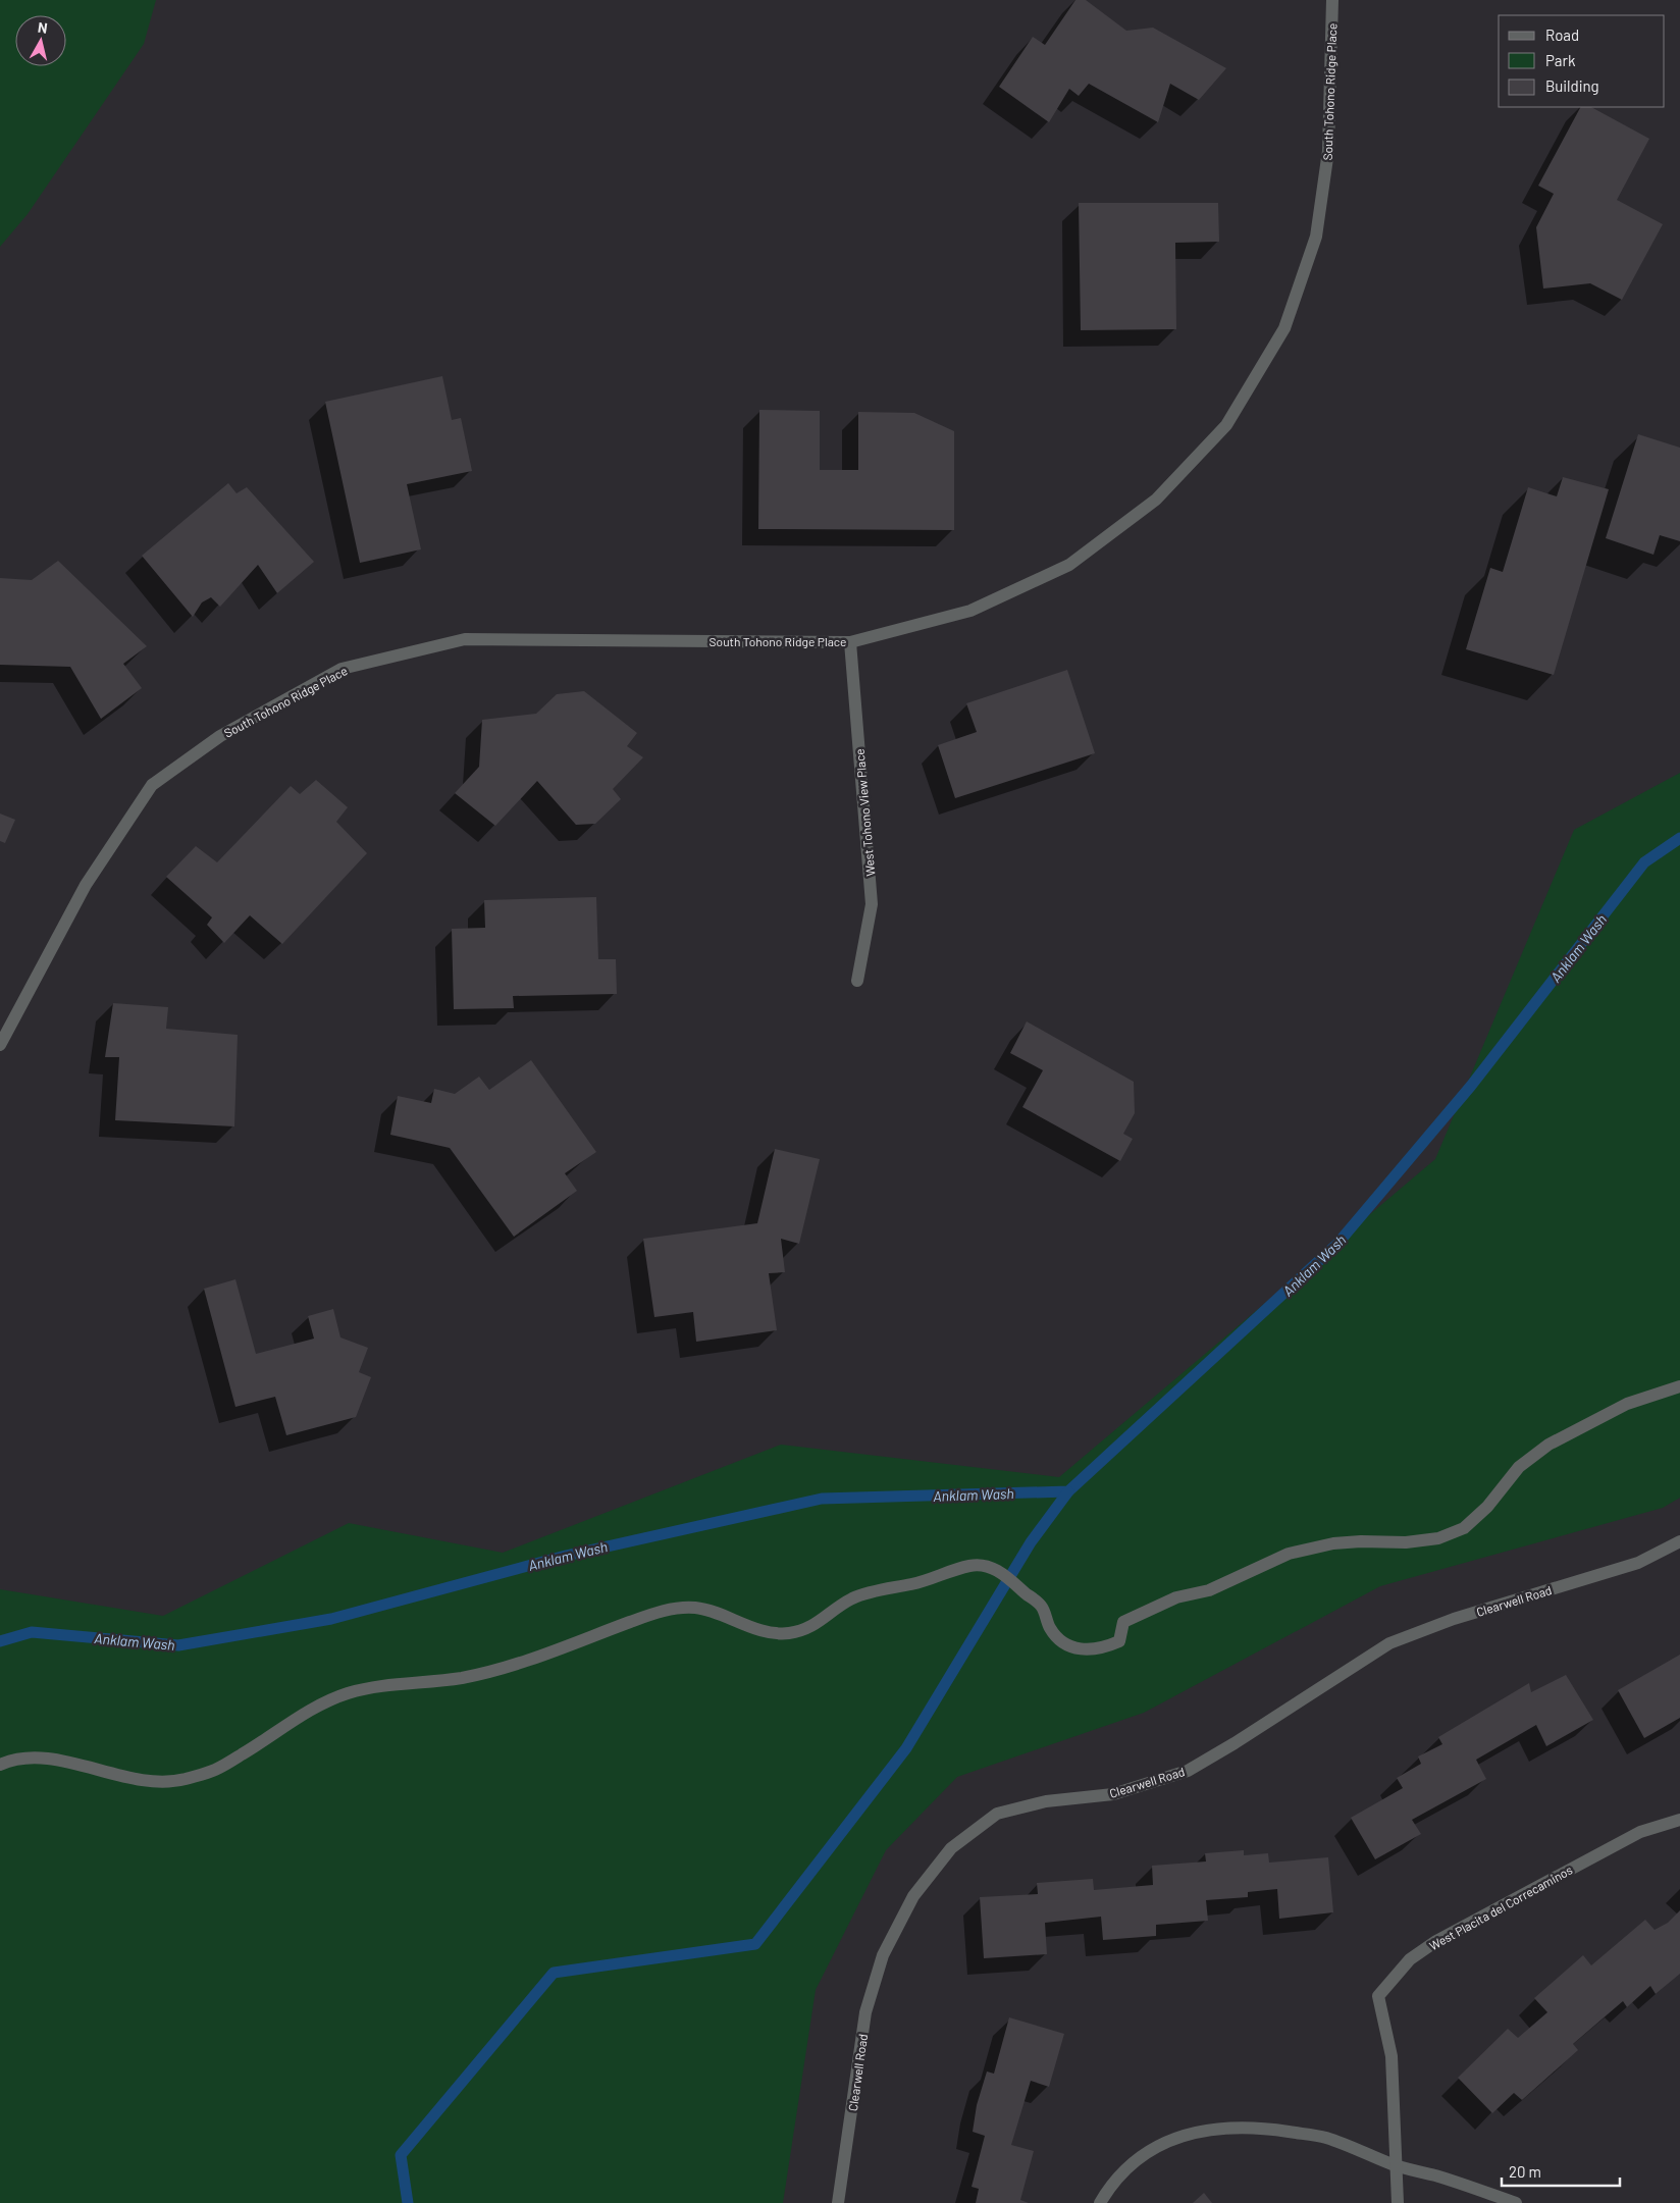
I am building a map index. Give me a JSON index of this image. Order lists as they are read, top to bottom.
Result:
{
  "streets": {
    "street": [
      "South Tohono Ridge Place",
      "West Tohono View Place",
      "Clearwell Road",
      "West Placita del Correcaminos"
    ]
  },
  "crossings": [
    ["South Tohono Ridge Place", "West Tohono View Place"]
  ],
  "water": ["Anklam Wash"],
  "legend": ["Road", "Park", "Building"],
  "scale_bar": "20 m",
  "north": "top"
}
